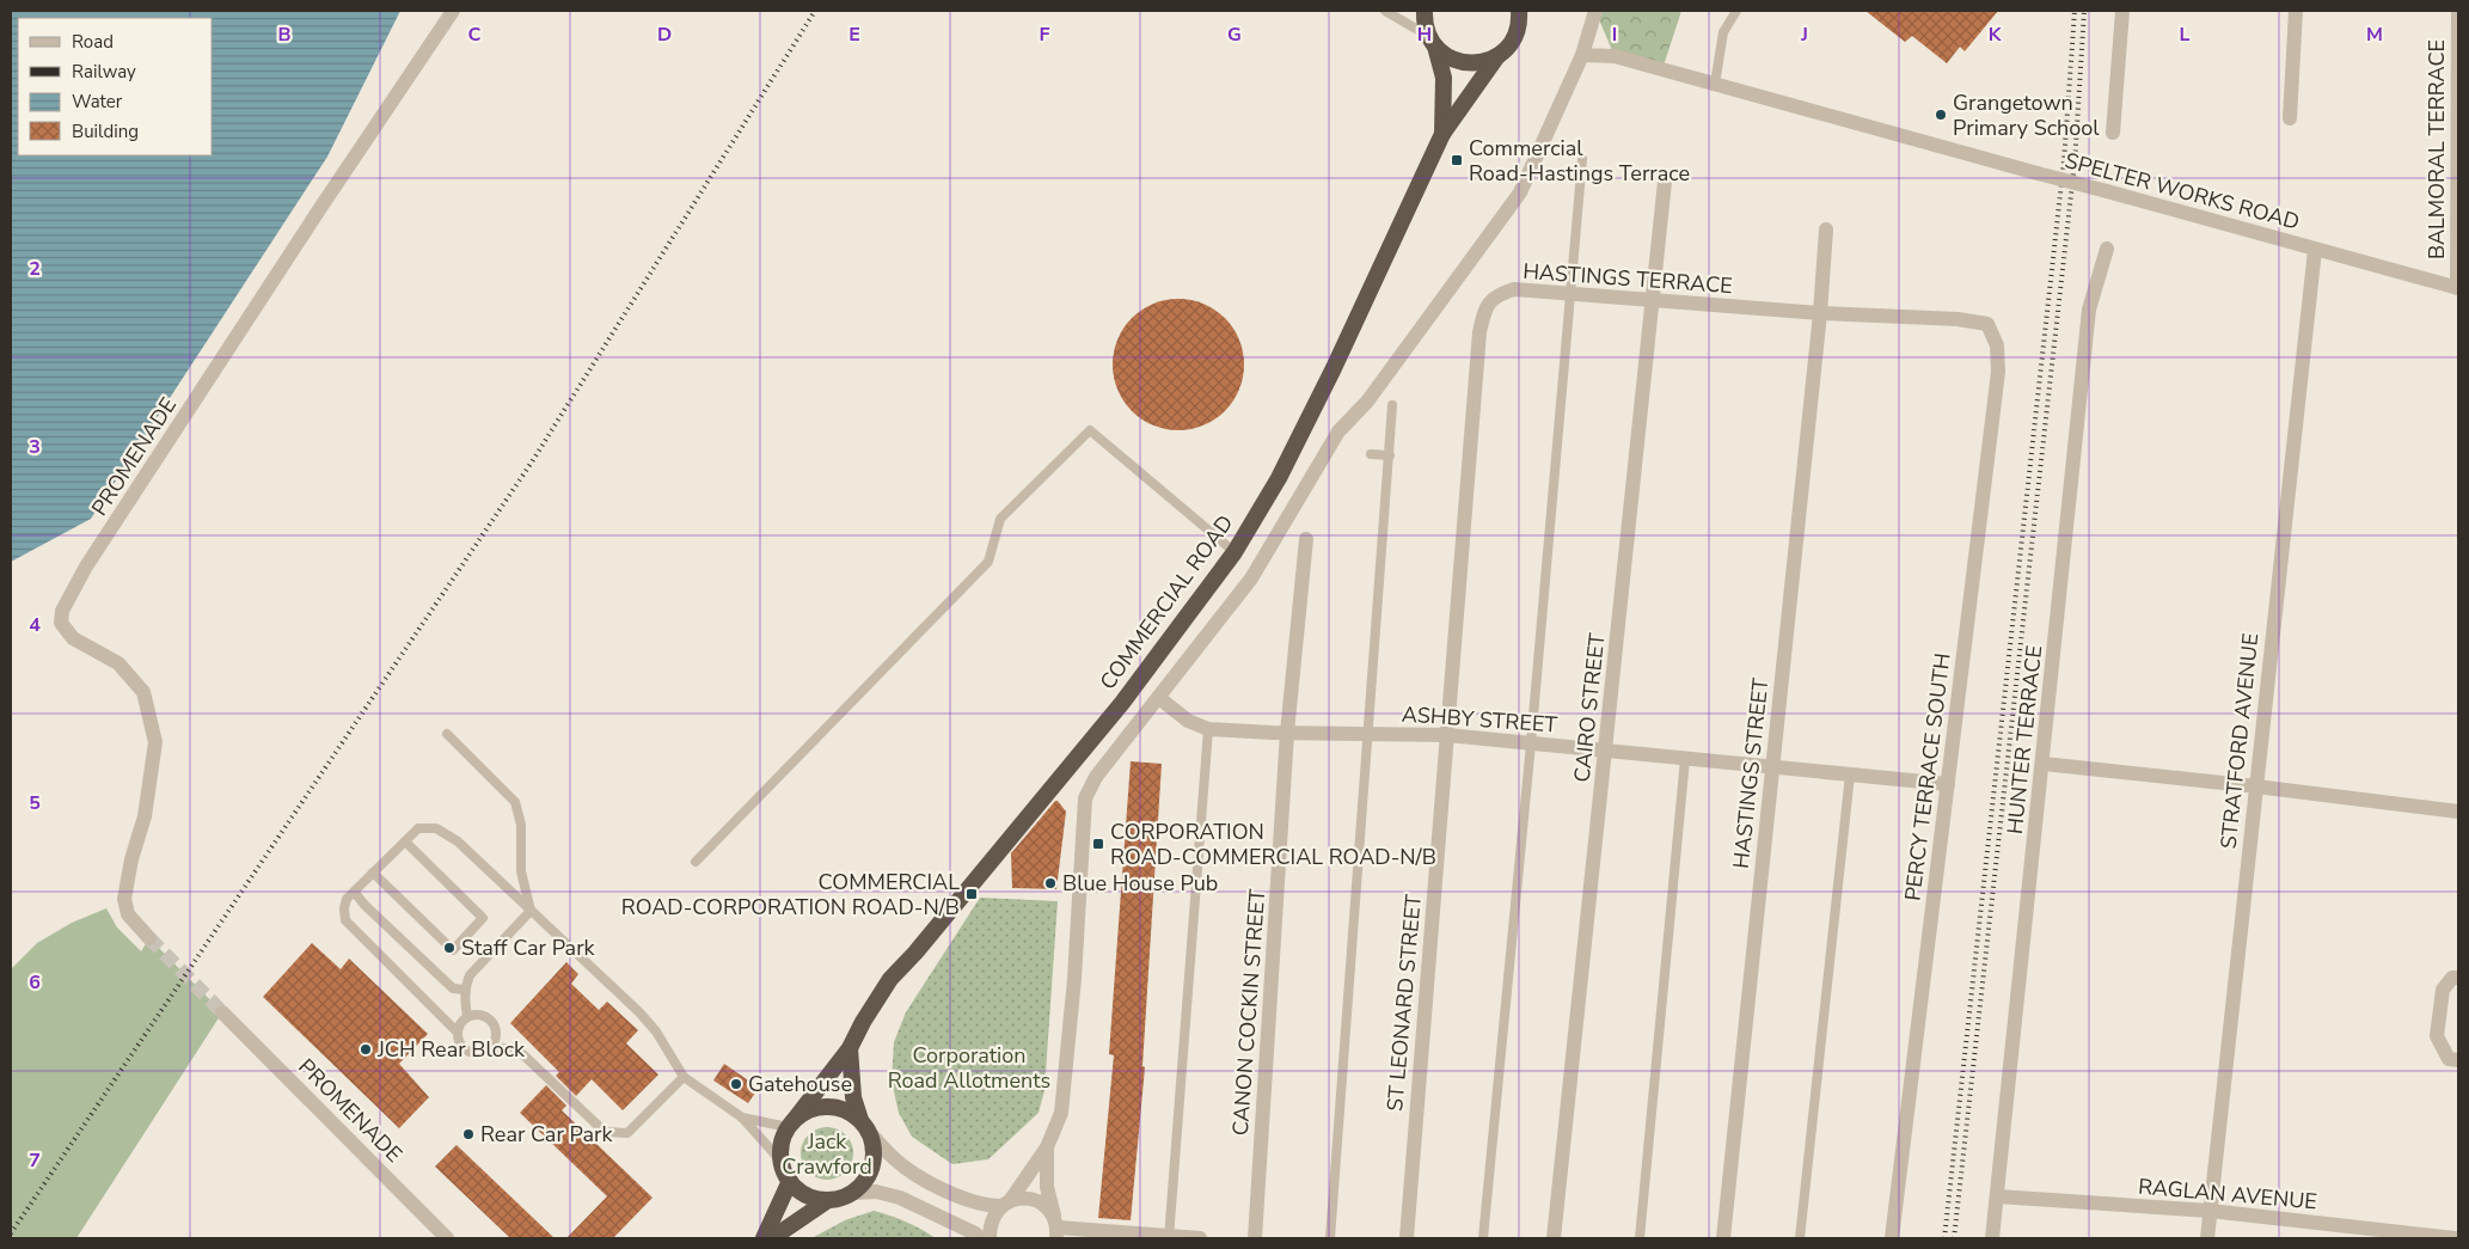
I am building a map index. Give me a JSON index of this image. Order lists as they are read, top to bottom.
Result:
{
  "streets": {
    "highway": ["COMMERCIAL ROAD"],
    "street": [
      "BALMORAL TERRACE",
      "SPELTER WORKS ROAD",
      "HASTINGS TERRACE",
      "PROMENADE",
      "CAIRO STREET",
      "ASHBY STREET",
      "HUNTER TERRACE",
      "STRATFORD AVENUE",
      "HASTINGS STREET",
      "PERCY TERRACE SOUTH",
      "ST LEONARD STREET",
      "CANON COCKIN STREET",
      "RAGLAN AVENUE"
    ]
  },
  "crossings": [
    ["BALMORAL TERRACE", "SPELTER WORKS ROAD"],
    ["SPELTER WORKS ROAD", "STRATFORD AVENUE"],
    ["HASTINGS TERRACE", "CAIRO STREET"],
    ["HASTINGS TERRACE", "ASHBY STREET"],
    ["HASTINGS TERRACE", "HASTINGS STREET"],
    ["HASTINGS TERRACE", "PERCY TERRACE SOUTH"],
    ["HASTINGS TERRACE", "ST LEONARD STREET"],
    ["CAIRO STREET", "ASHBY STREET"],
    ["ASHBY STREET", "HASTINGS STREET"],
    ["ASHBY STREET", "PERCY TERRACE SOUTH"],
    ["ASHBY STREET", "ST LEONARD STREET"],
    ["ASHBY STREET", "CANON COCKIN STREET"],
    ["HUNTER TERRACE", "RAGLAN AVENUE"],
    ["STRATFORD AVENUE", "RAGLAN AVENUE"]
  ],
  "parks": ["Corporation Road Allotments", "Jack Crawford"],
  "places": {
    "other": [
      "Grangetown Primary School",
      "Blue House Pub",
      "Staff Car Park",
      "JCH Rear Block",
      "Gatehouse",
      "Rear Car Park"
    ],
    "transit": ["Commercial Road-Hastings Terrace", "CORPORATION ROAD-COMMERCIAL ROAD-N/B", "COMMERCIAL ROAD-CORPORATION ROAD-N/B"]
  },
  "legend": [
    "Road",
    "Railway",
    "Water",
    "Building"
  ],
  "grid": {
    "columns": [
      "B",
      "C",
      "D",
      "E",
      "F",
      "G",
      "H",
      "I",
      "J",
      "K",
      "L",
      "M"
    ],
    "rows": [
      "2",
      "3",
      "4",
      "5",
      "6",
      "7"
    ]
  }
}
